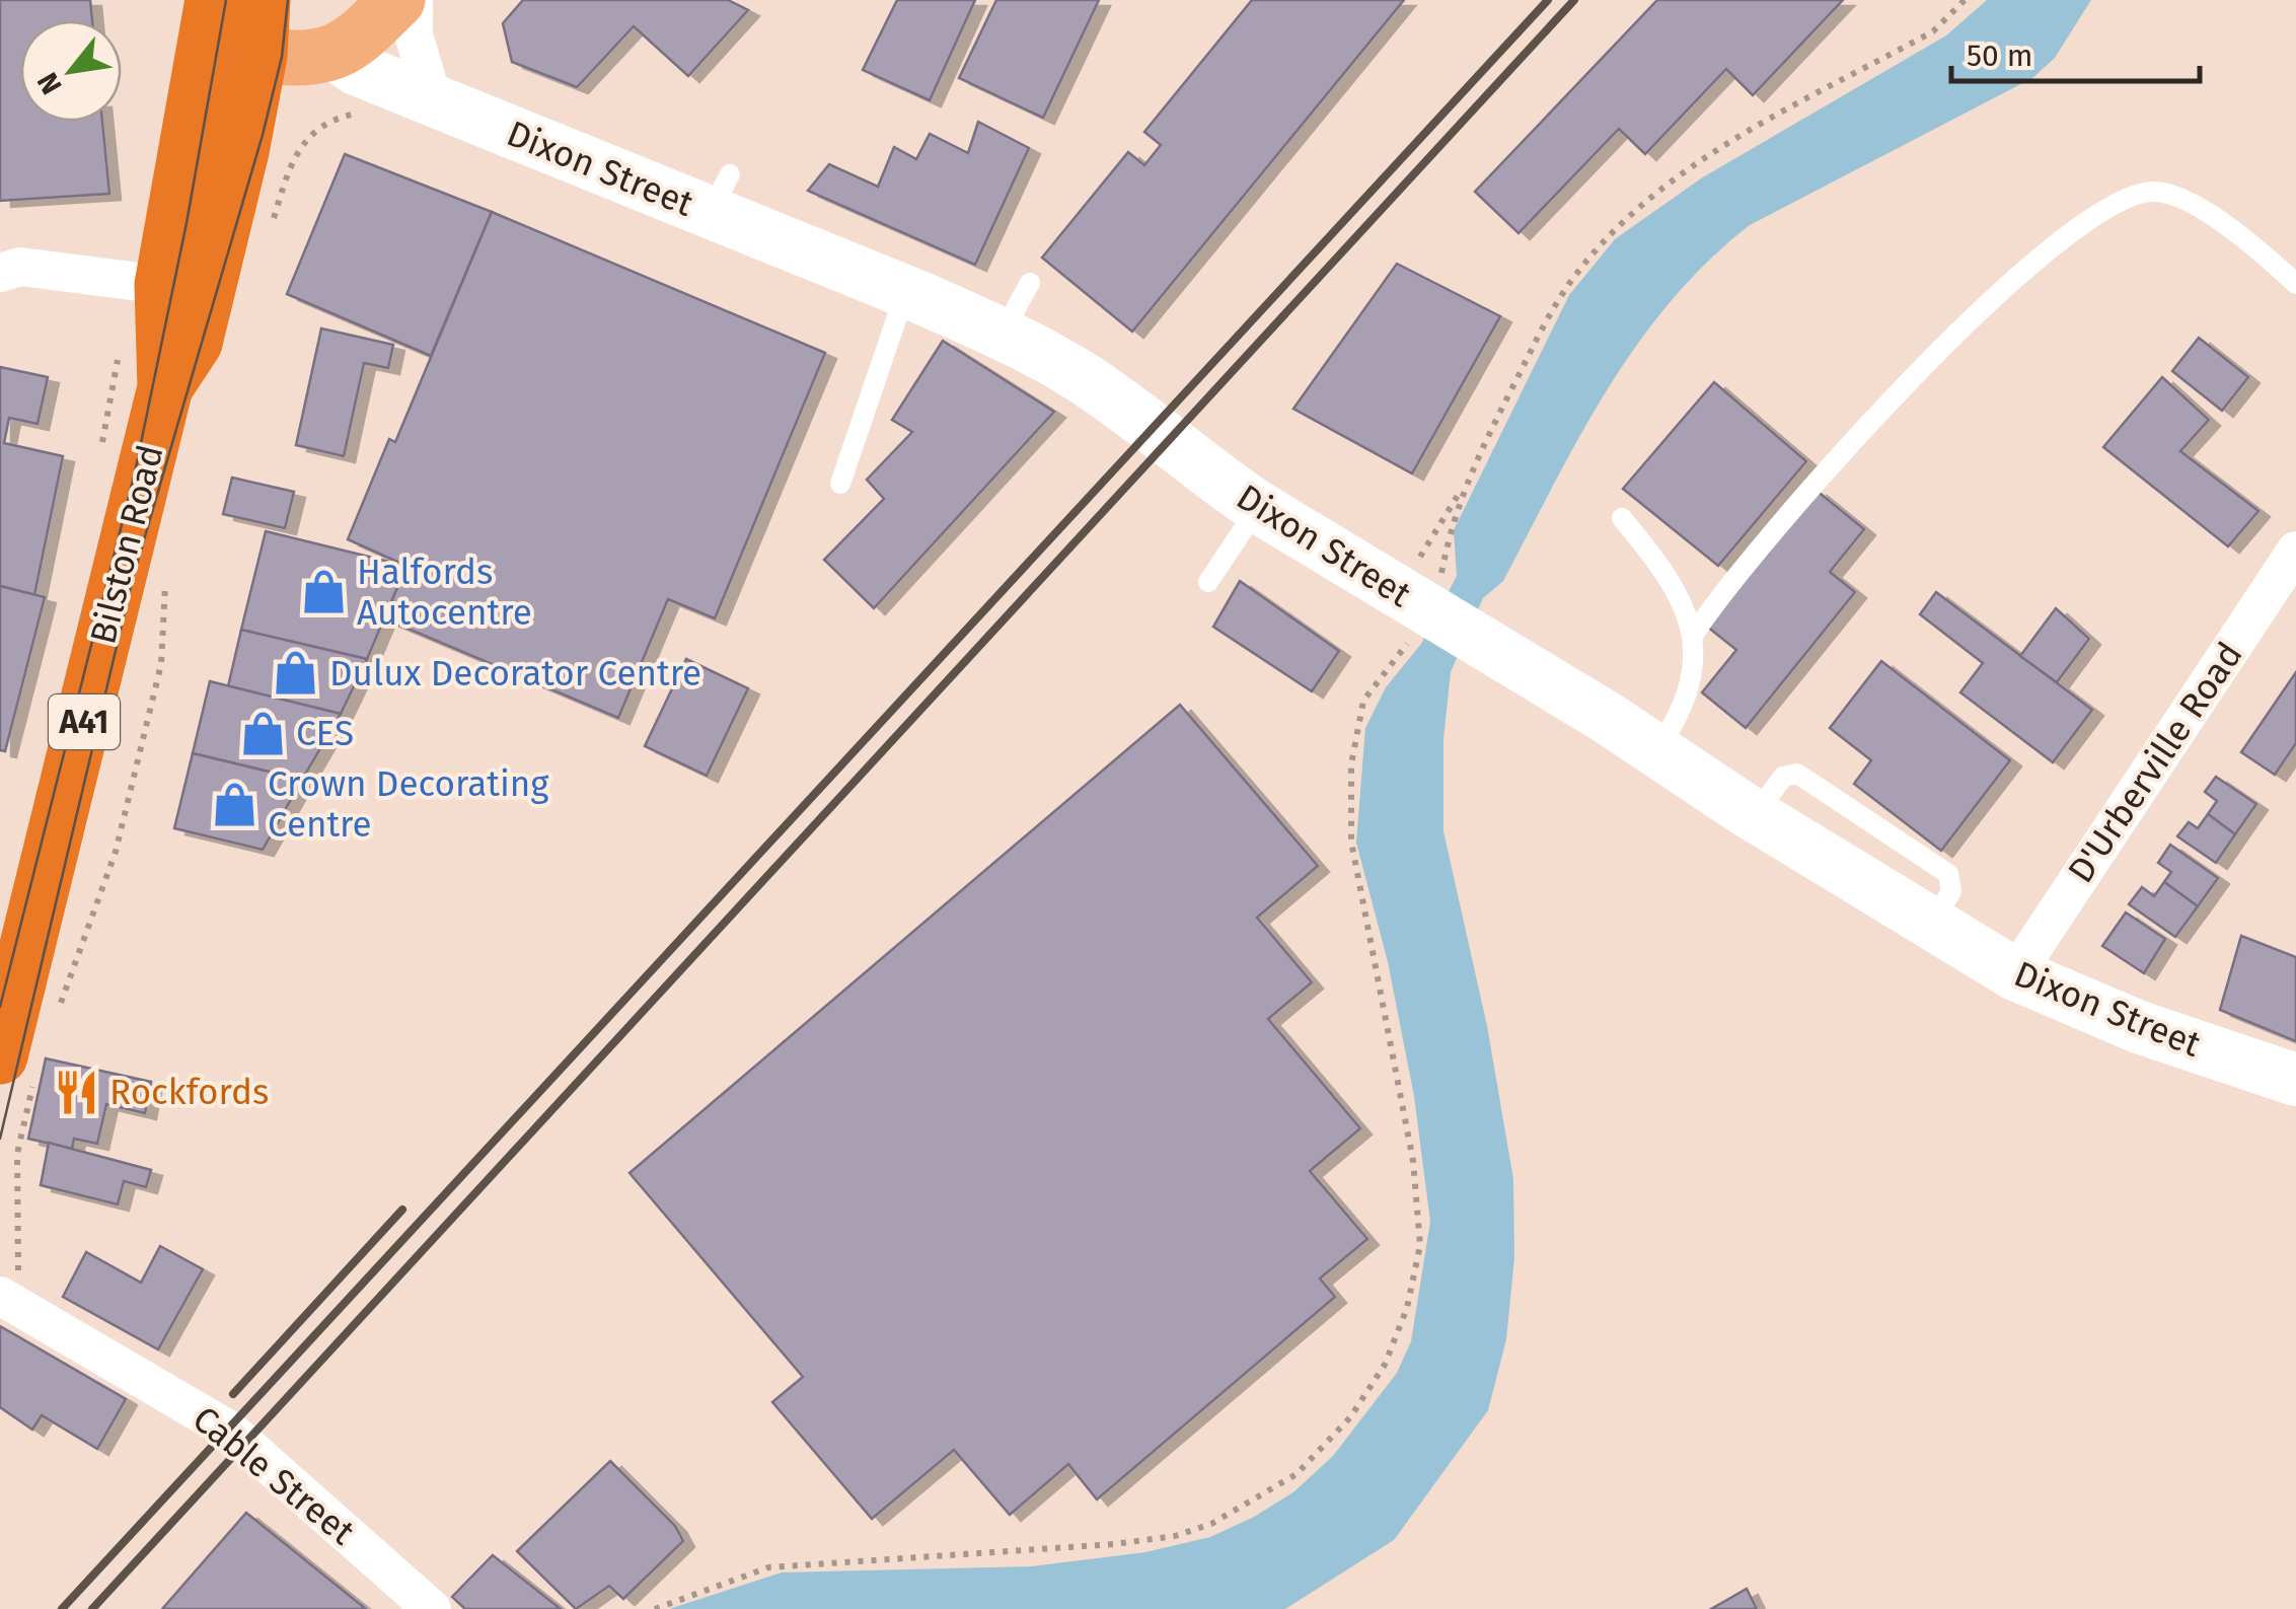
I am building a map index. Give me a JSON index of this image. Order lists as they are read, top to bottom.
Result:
{
  "streets": {
    "highway": ["Bilston Road", "A41"],
    "street": ["Dixon Street", "D'Urberville Road", "Cable Street"]
  },
  "crossings": [
    ["Dixon Street", "D'Urberville Road"],
    ["Bilston Road", "A41"]
  ],
  "places": {
    "shop": [
      "Halfords Autocentre",
      "Dulux Decorator Centre",
      "CES",
      "Crown Decorating Centre"
    ],
    "restaurant": ["Rockfords"]
  },
  "scale_bar": "50 m",
  "north": "bottom left"
}
